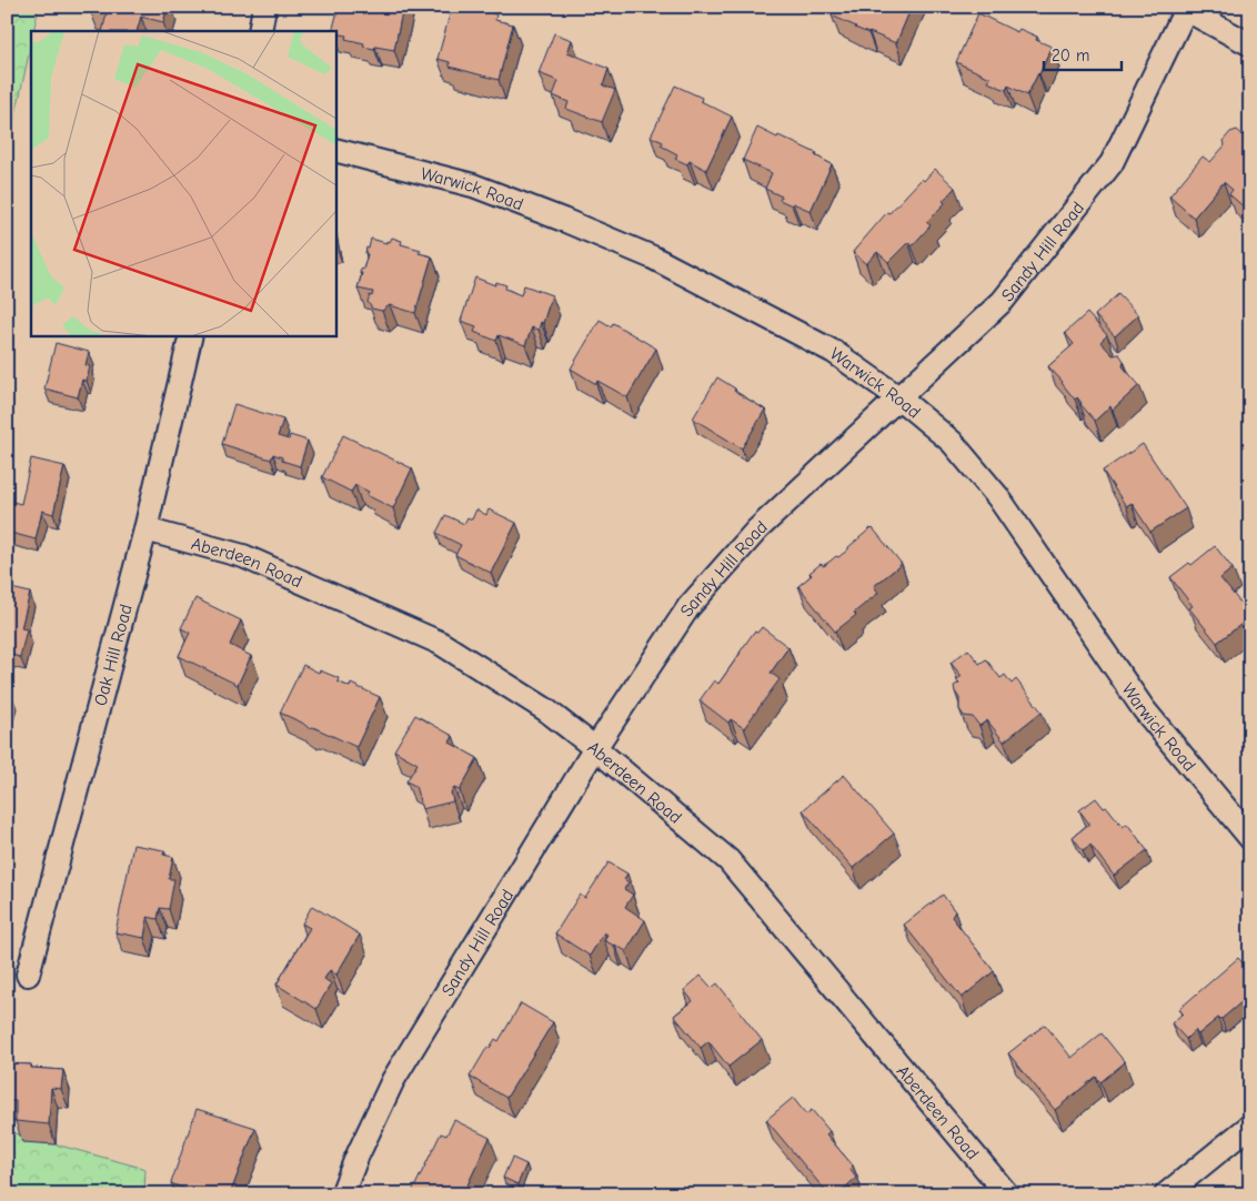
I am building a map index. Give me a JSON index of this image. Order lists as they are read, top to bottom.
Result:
{
  "streets": {
    "street": [
      "Warwick Road",
      "Sandy Hill Road",
      "Aberdeen Road",
      "Oak Hill Road"
    ]
  },
  "crossings": [
    ["Warwick Road", "Sandy Hill Road"],
    ["Sandy Hill Road", "Aberdeen Road"],
    ["Aberdeen Road", "Oak Hill Road"]
  ],
  "scale_bar": "20 m"
}
